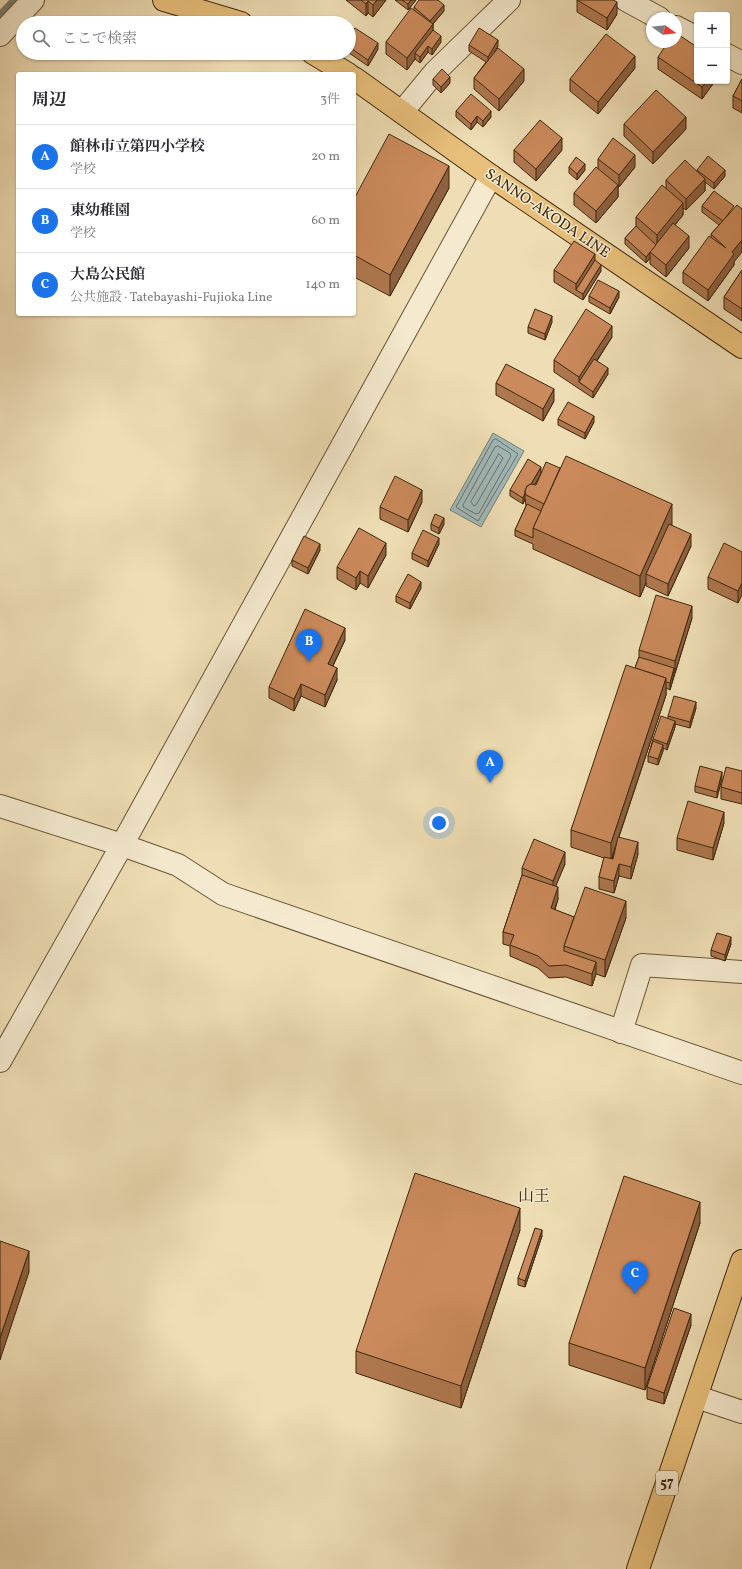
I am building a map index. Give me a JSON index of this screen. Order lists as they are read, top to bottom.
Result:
{
  "streets": {
    "main road": ["SANNO-AKODA LINE", "57"]
  },
  "districts": ["山王"],
  "north": "right",
  "page": {
    "map_buttons": ["+", "−"],
    "search": "ここで検索",
    "heading": ["周辺", "3件"],
    "list": [
      {
        "mark": "A",
        "name": "館林市立第四小学校",
        "note": "学校",
        "value": "20 m"
      },
      {
        "mark": "B",
        "name": "東幼稚園",
        "note": "学校",
        "value": "60 m"
      },
      {
        "mark": "C",
        "name": "大島公民館",
        "note": "公共施設 · Tatebayashi-Fujioka Line",
        "value": "140 m"
      }
    ],
    "pins": ["B", "A", "C"]
  }
}
